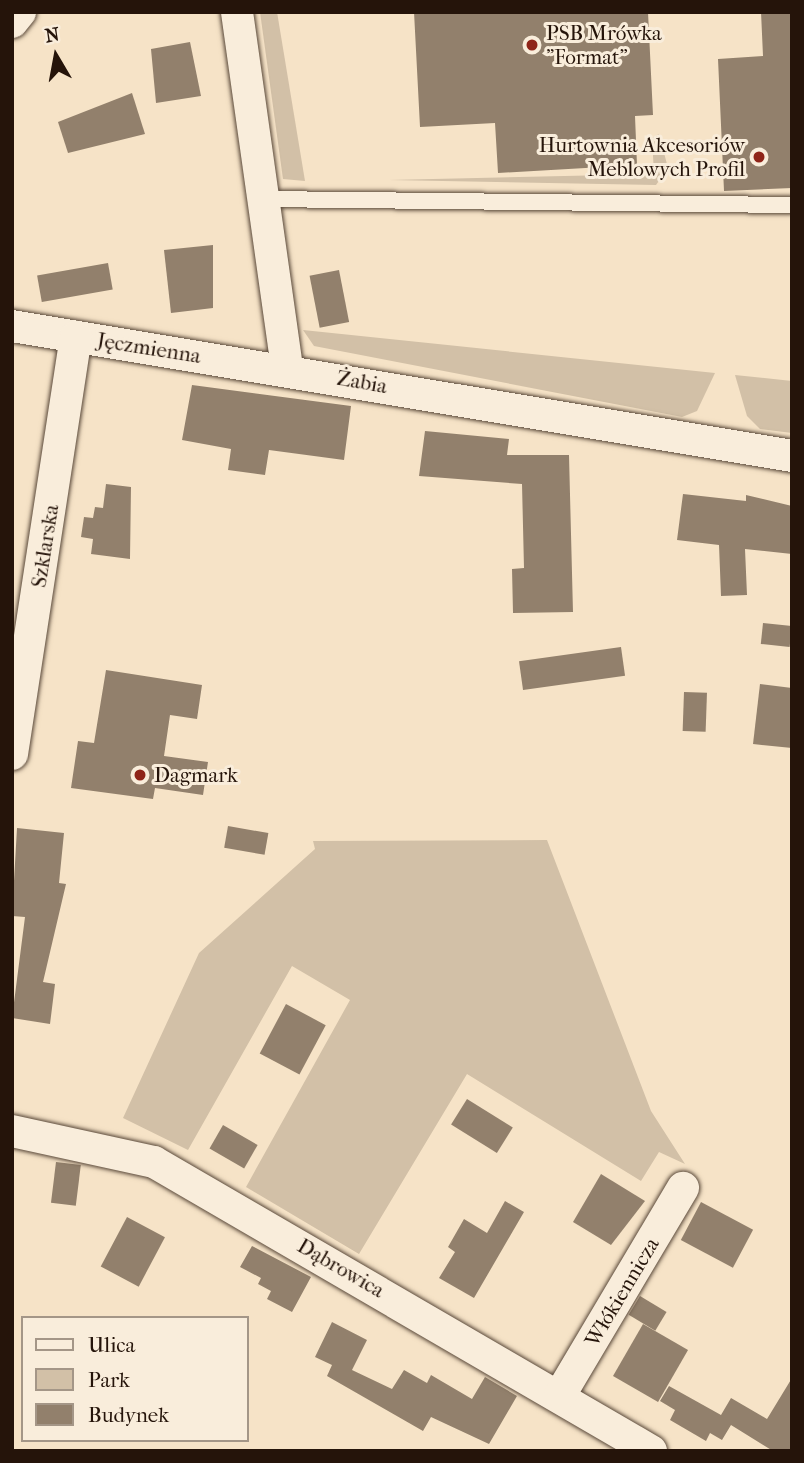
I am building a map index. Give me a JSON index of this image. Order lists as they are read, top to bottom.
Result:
{
  "streets": {
    "street": [
      "Jęczmienna",
      "Żabia",
      "Szklarska",
      "Dąbrowica",
      "Włókiennicza"
    ]
  },
  "crossings": [
    ["Jęczmienna", "Żabia"],
    ["Jęczmienna", "Szklarska"],
    ["Dąbrowica", "Włókiennicza"]
  ],
  "places": ["PSB Mrówka \"Format\"", "Hurtownia Akcesoriów Meblowych Profil", "Dagmark"],
  "legend": ["Ulica", "Park", "Budynek"],
  "north": "top"
}
